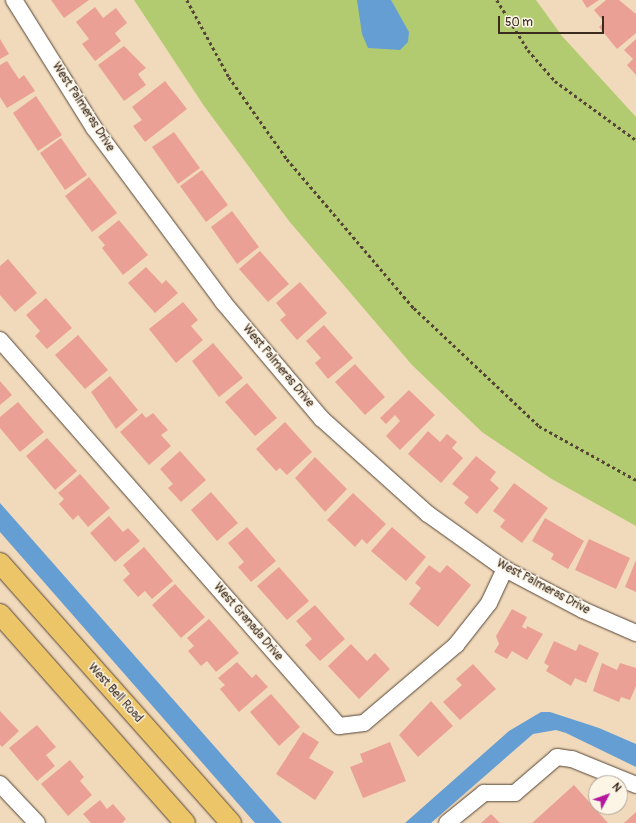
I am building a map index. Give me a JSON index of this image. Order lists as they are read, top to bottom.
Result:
{
  "streets": {
    "main road": ["West Bell Road"],
    "street": ["West Palmeras Drive", "West Granada Drive"]
  },
  "crossings": [
    ["West Palmeras Drive", "West Granada Drive"]
  ],
  "scale_bar": "50 m",
  "north": "top right"
}
